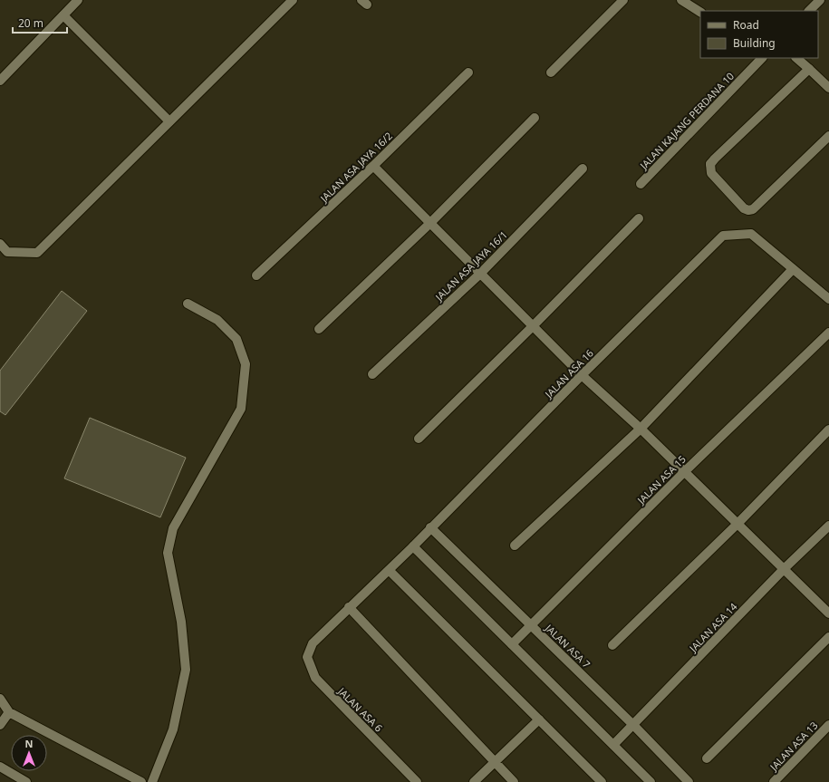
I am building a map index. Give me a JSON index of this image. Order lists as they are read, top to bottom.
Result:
{
  "streets": {
    "street": [
      "JALAN KAJANG PERDANA 10",
      "JALAN ASA JAYA 16/2",
      "JALAN ASA JAYA 16/1",
      "JALAN ASA 16",
      "JALAN ASA 15",
      "JALAN ASA 14",
      "JALAN ASA 7",
      "JALAN ASA 6",
      "JALAN ASA 13"
    ]
  },
  "crossings": [
    ["JALAN ASA 16", "JALAN ASA 7"],
    ["JALAN ASA 16", "JALAN ASA 6"],
    ["JALAN ASA 15", "JALAN ASA 7"],
    ["JALAN ASA 14", "JALAN ASA 7"]
  ],
  "legend": ["Road", "Building"],
  "scale_bar": "20 m",
  "north": "top"
}
